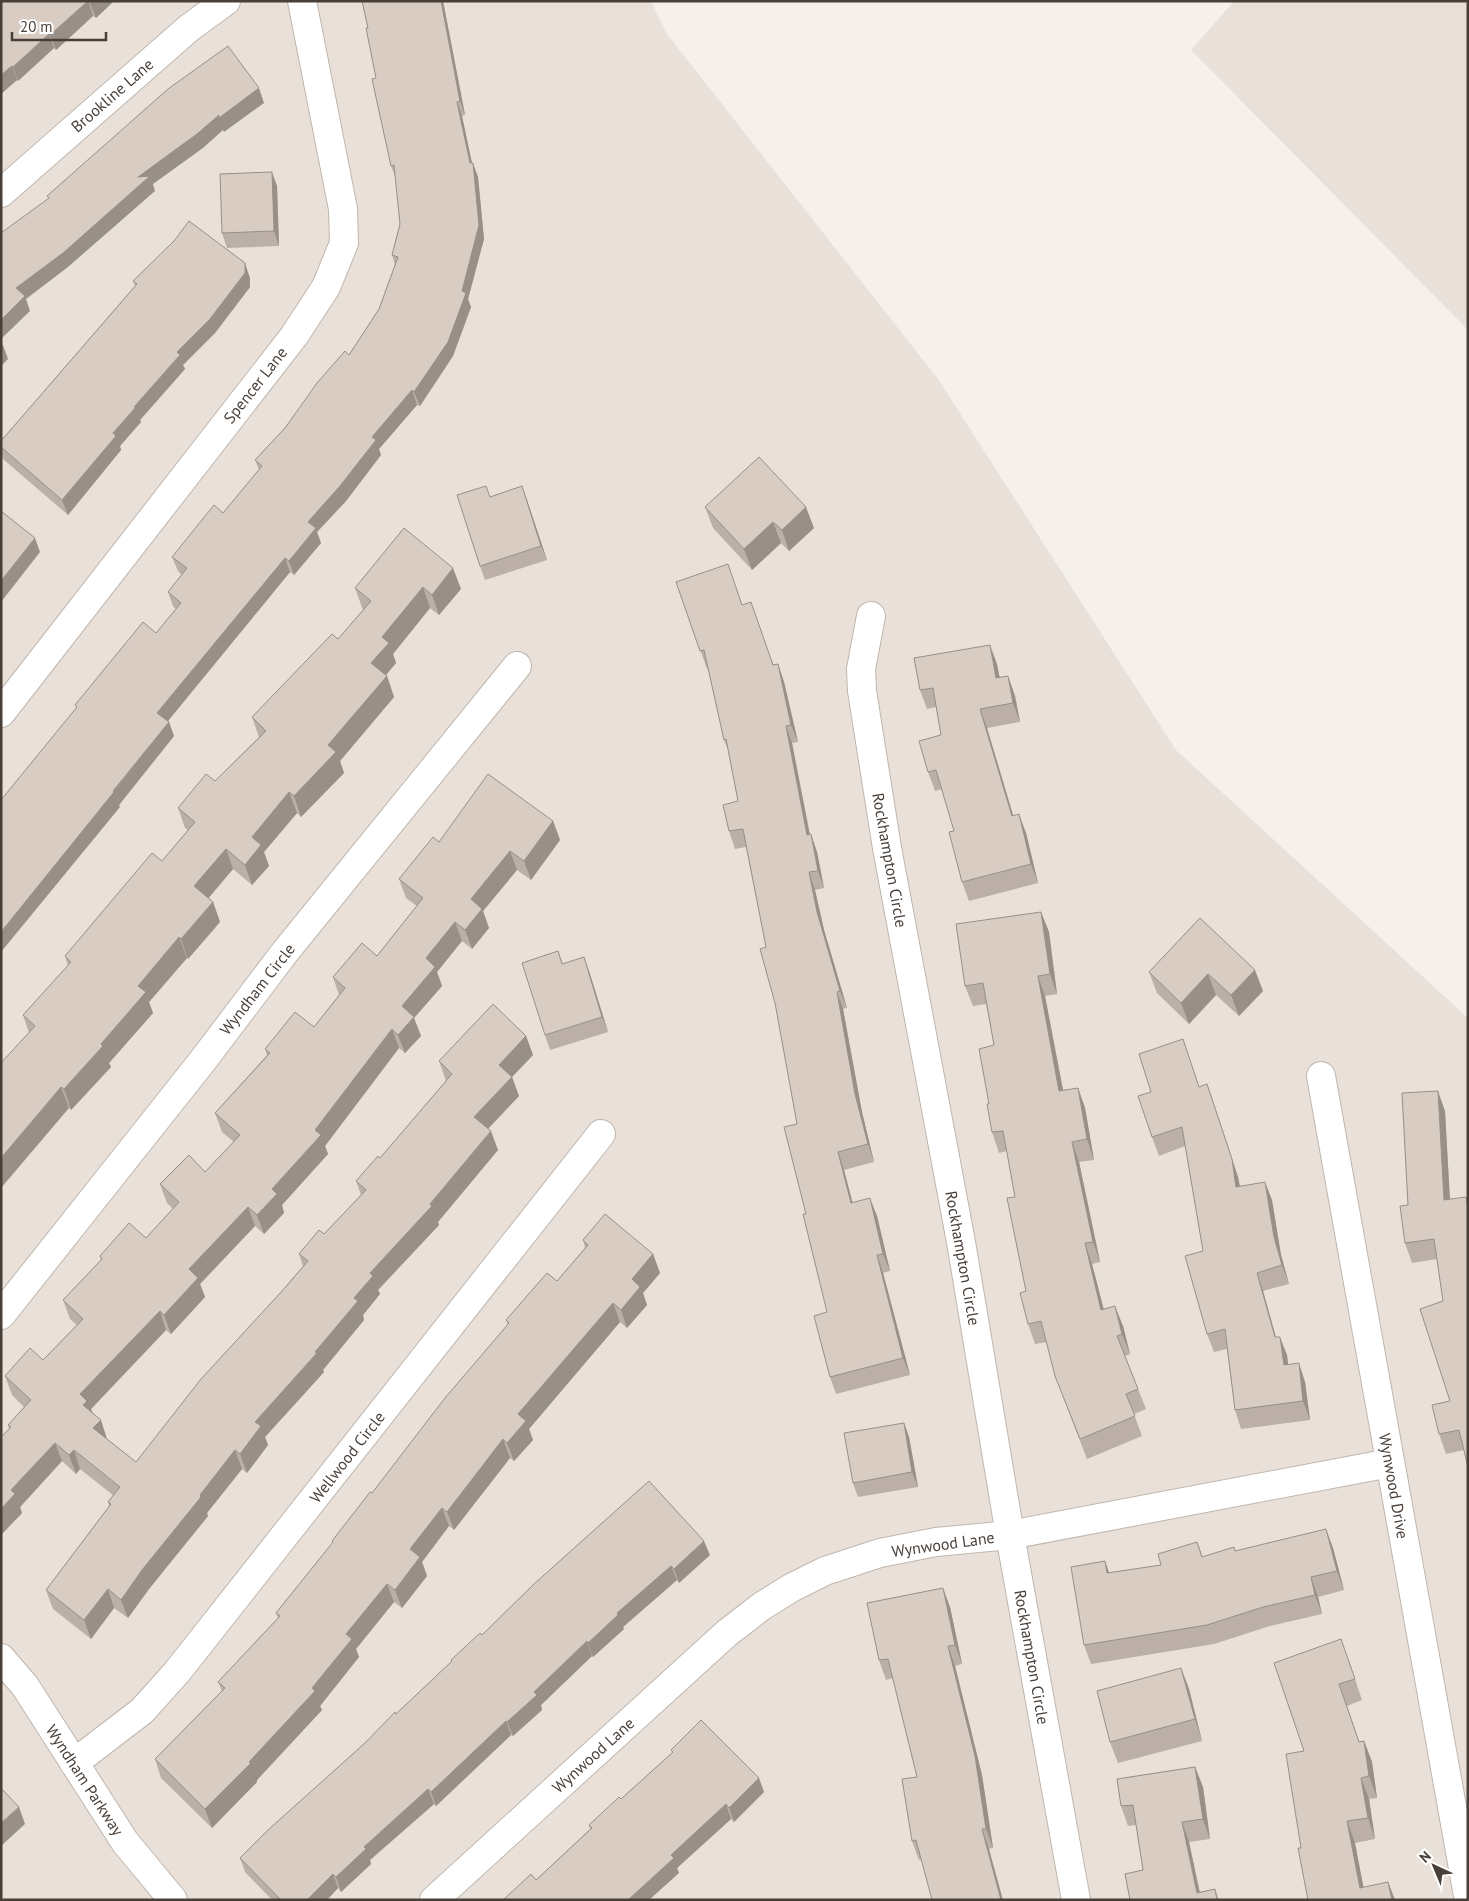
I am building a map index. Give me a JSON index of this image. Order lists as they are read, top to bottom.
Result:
{
  "streets": {
    "street": [
      "Brookline Lane",
      "Spencer Lane",
      "Rockhampton Circle",
      "Wyndham Circle",
      "Wellwood Circle",
      "Wynwood Drive",
      "Wynwood Lane",
      "Wyndham Parkway"
    ]
  },
  "crossings": [
    ["Rockhampton Circle", "Wynwood Lane"],
    ["Wellwood Circle", "Wyndham Parkway"],
    ["Wynwood Drive", "Wynwood Lane"]
  ],
  "scale_bar": "20 m",
  "north": "top left"
}
